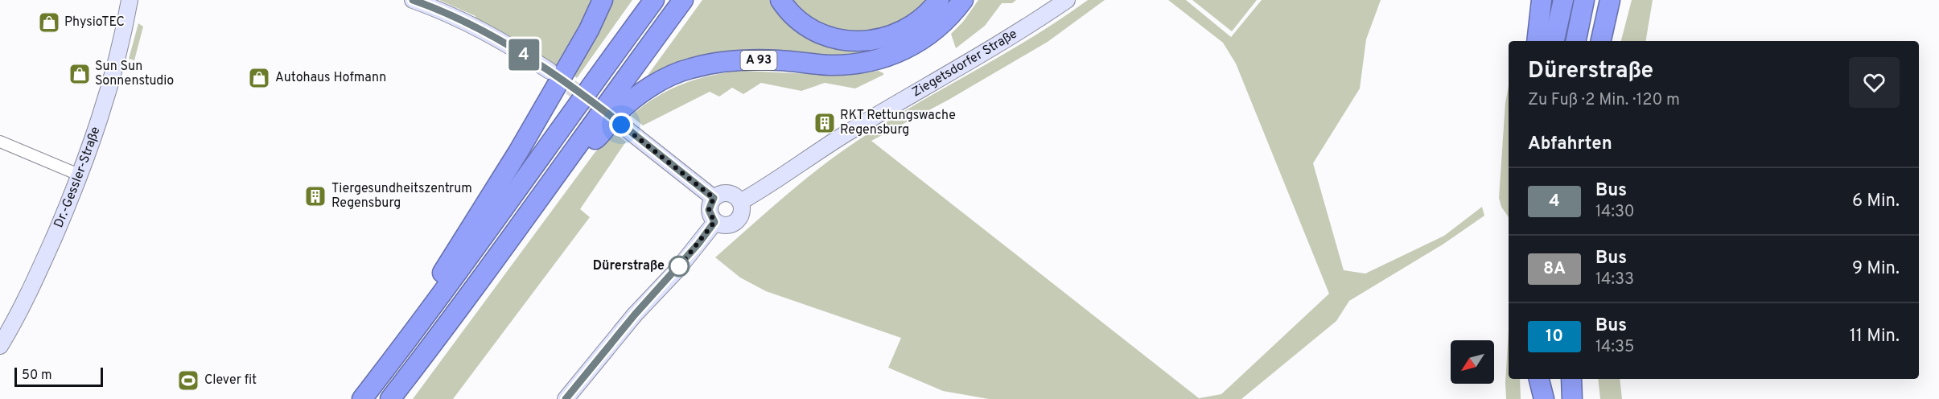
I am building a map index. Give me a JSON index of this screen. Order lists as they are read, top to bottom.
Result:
{
  "streets": {
    "highway": ["A 93"],
    "street": ["Ziegetsdorfer Straße", "Dr.-Gessler-Straße"]
  },
  "places": {
    "shop": ["PhysioTEC", "Sun Sun Sonnenstudio", "Autohaus Hofmann"],
    "building": ["RKT Rettungswache Regensburg", "Tiergesundheitszentrum Regensburg"],
    "other": ["Dürerstraße"],
    "sports": ["Clever fit"]
  },
  "lines": ["bus line 4"],
  "scale_bar": "50 m",
  "north": "bottom left",
  "page": {
    "on_map": "4",
    "heading": [
      ["Dürerstraße", "Zu Fuß · 2 Min. · 120 m"],
      "Abfahrten"
    ],
    "list": [
      {
        "mark": "4",
        "name": "Bus",
        "note": "14:30",
        "value": "6 Min."
      },
      {
        "mark": "8A",
        "name": "Bus",
        "note": "14:33",
        "value": "9 Min."
      },
      {
        "mark": "10",
        "name": "Bus",
        "note": "14:35",
        "value": "11 Min."
      }
    ],
    "scale": "50 m"
  }
}
